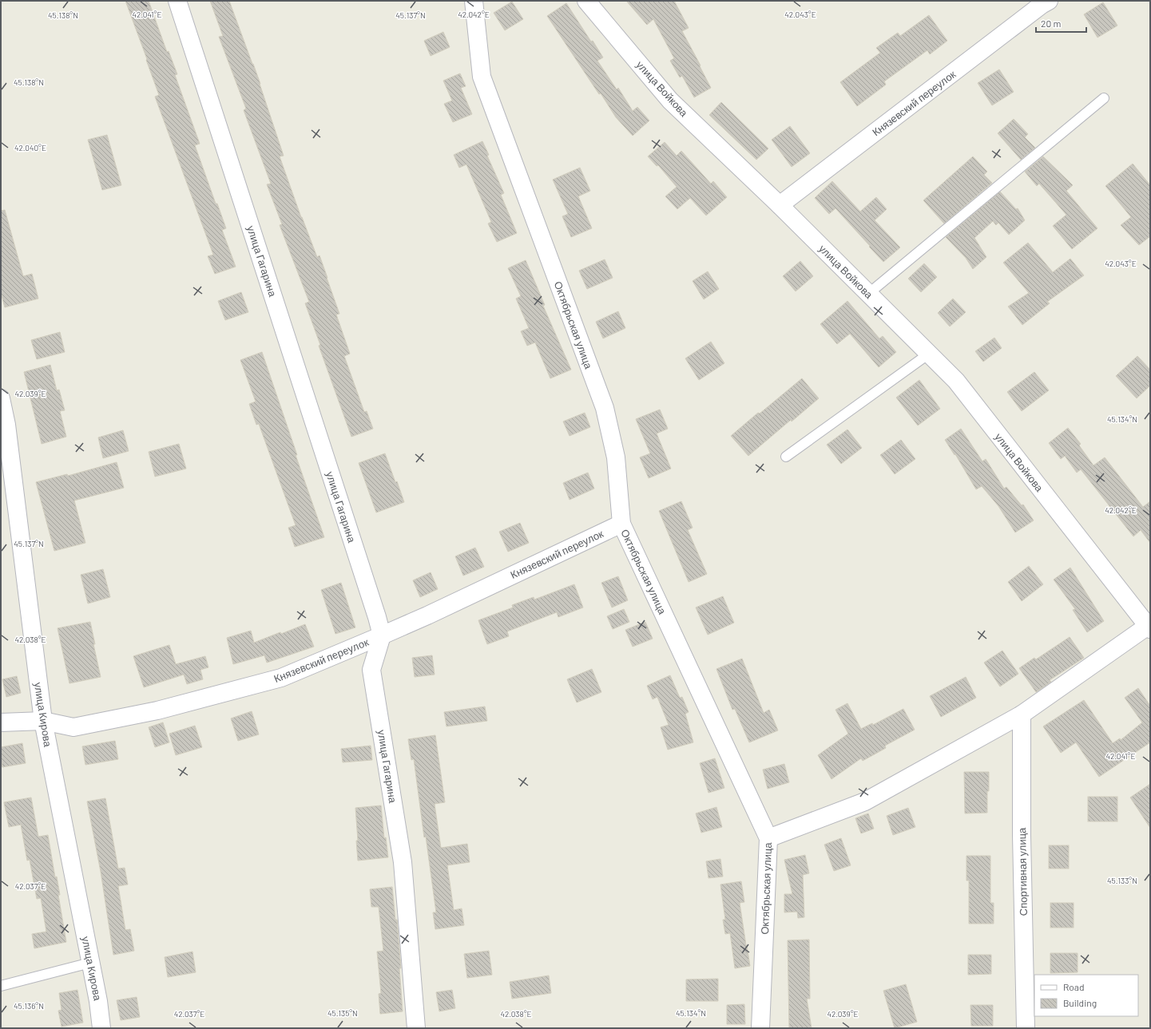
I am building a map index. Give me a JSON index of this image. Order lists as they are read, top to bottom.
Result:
{
  "streets": {
    "street": [
      "улица Войкова",
      "Князевский переулок",
      "улица Гагарина",
      "Октябрьская улица",
      "улица Кирова",
      "Спортивная улица"
    ]
  },
  "crossings": [
    ["улица Войкова", "Князевский переулок"],
    ["Князевский переулок", "улица Гагарина"],
    ["Князевский переулок", "Октябрьская улица"],
    ["Князевский переулок", "улица Кирова"]
  ],
  "legend": ["Road", "Building"],
  "scale_bar": "20 m",
  "coordinates": [
    "42.041°E",
    "42.042°E",
    "42.043°E",
    "45.138°N",
    "45.137°N",
    "42.040°E",
    "42.039°E",
    "45.134°N",
    "42.038°E",
    "45.133°N",
    "42.037°E",
    "45.136°N",
    "45.135°N"
  ]
}
